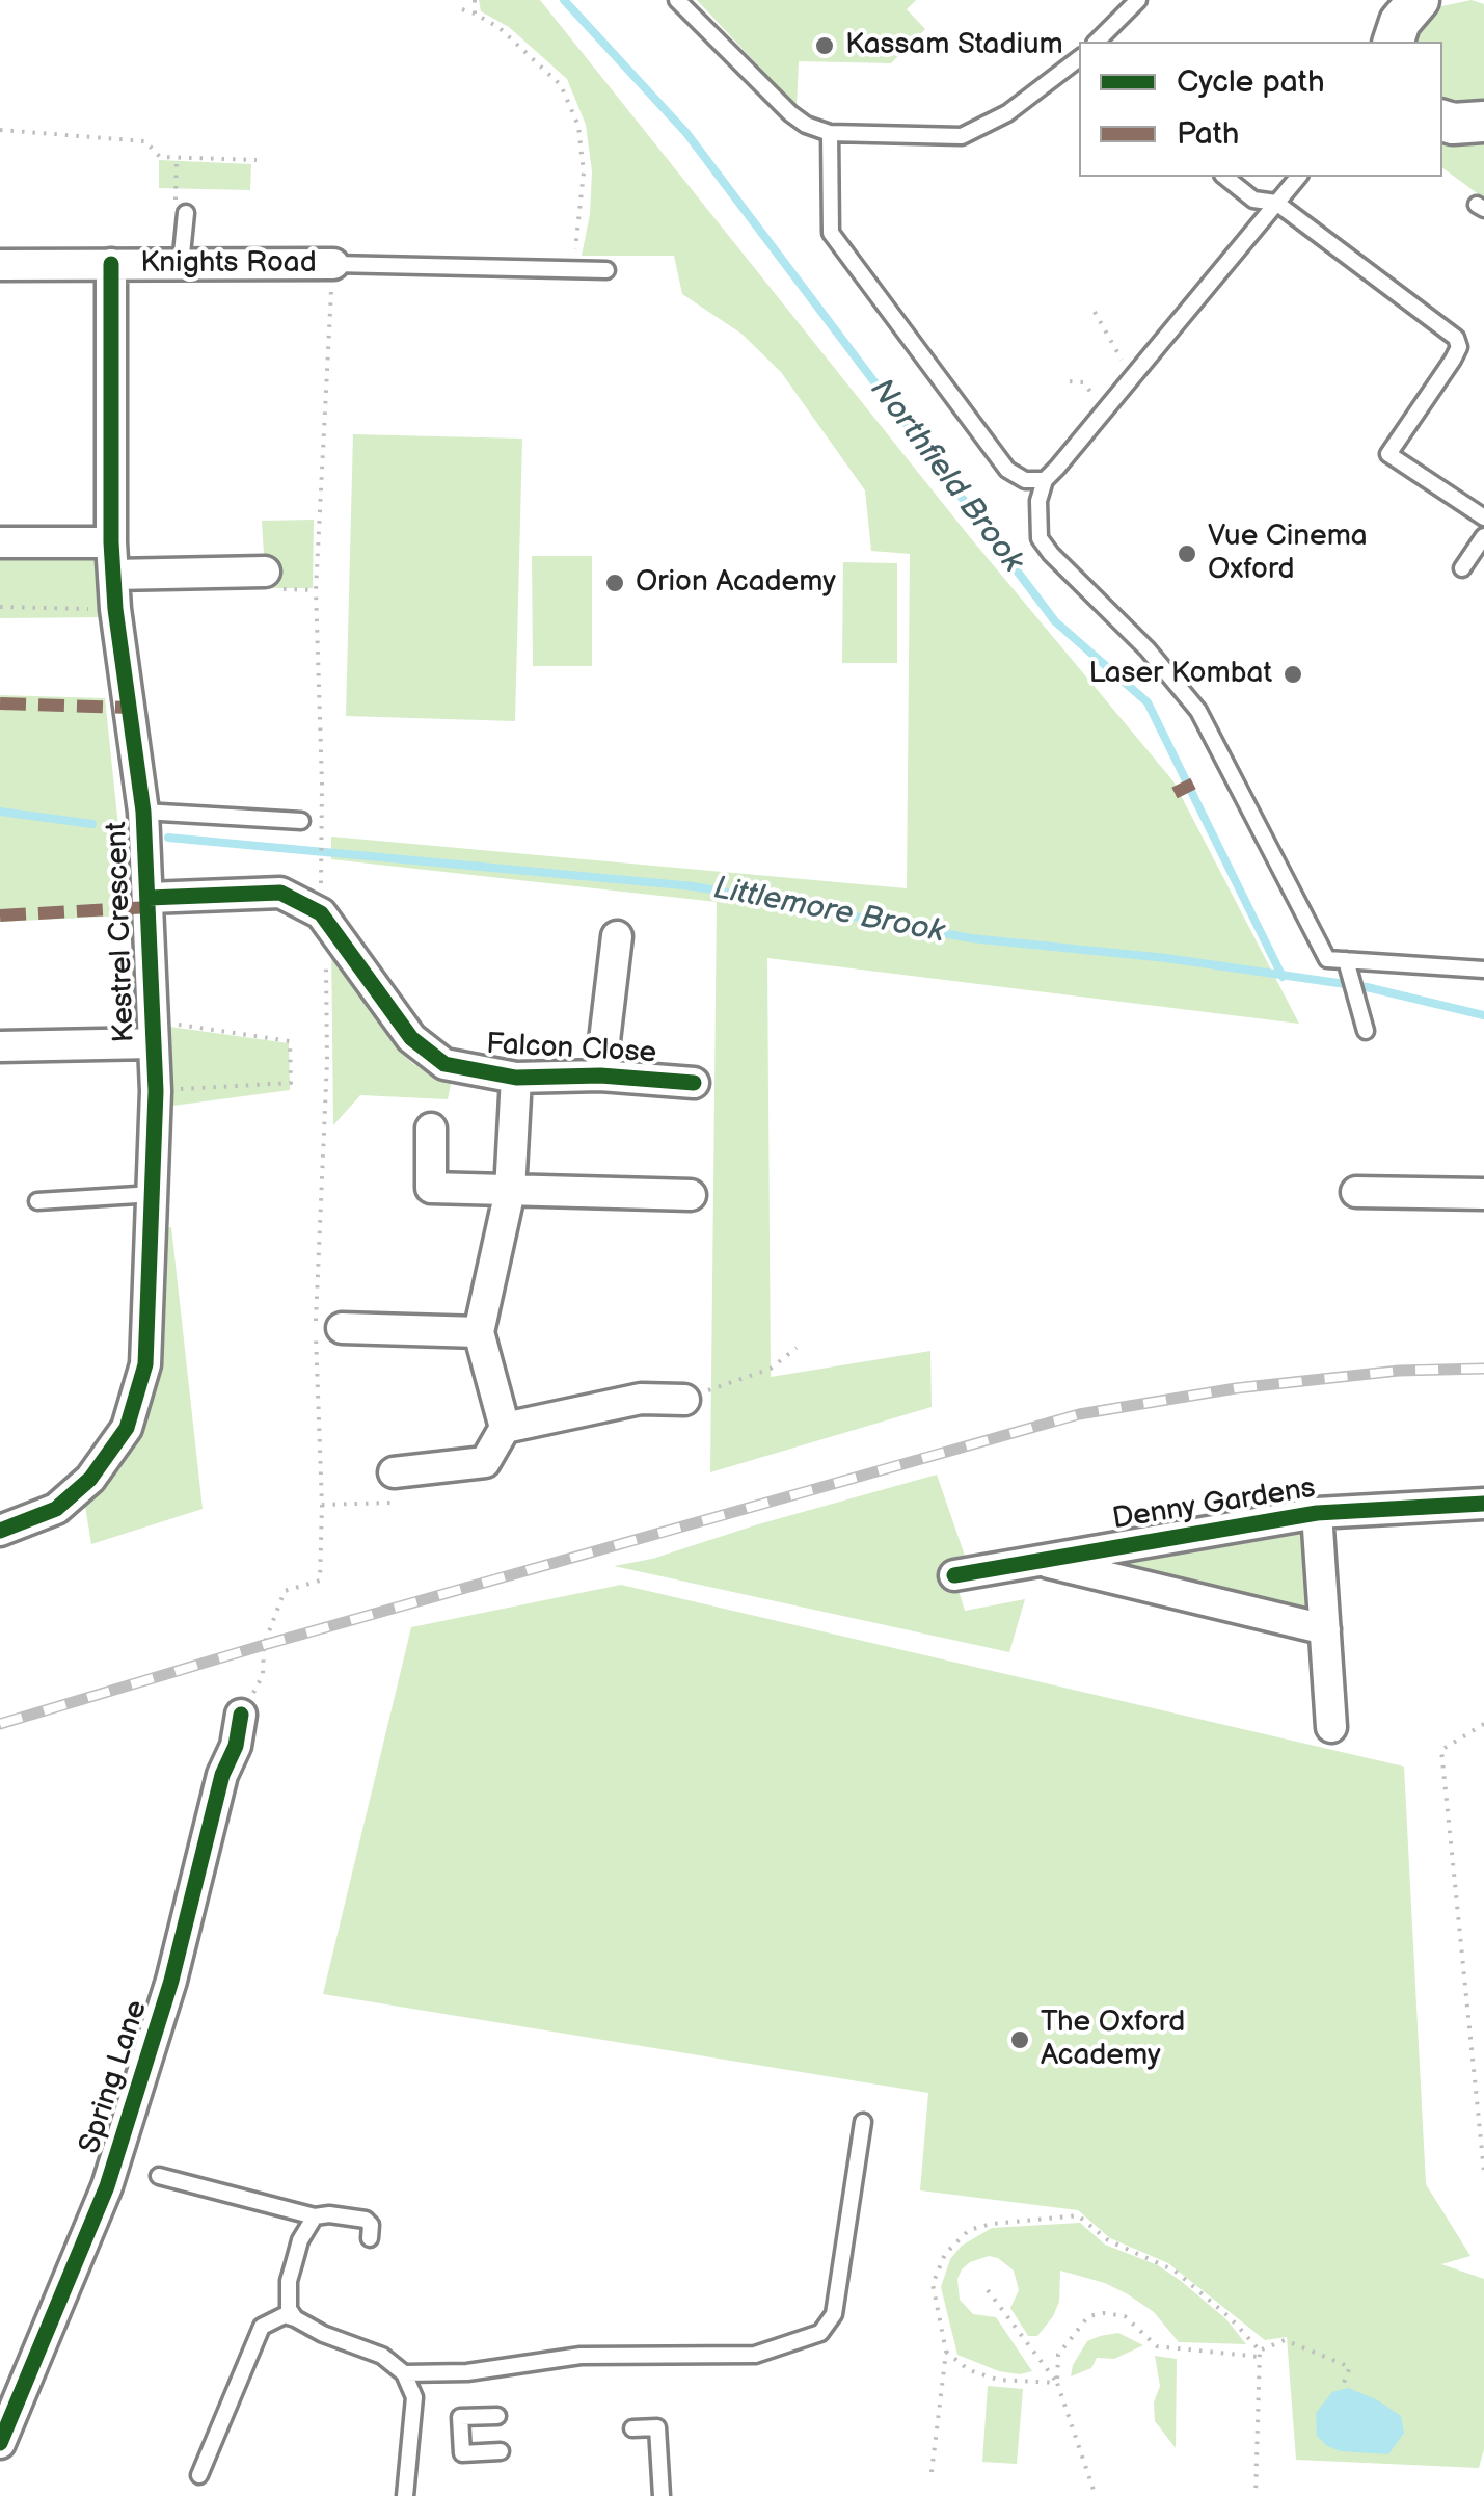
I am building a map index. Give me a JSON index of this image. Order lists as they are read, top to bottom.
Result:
{
  "streets": {
    "street": [
      "Knights Road",
      "Kestrel Crescent",
      "Falcon Close",
      "Denny Gardens",
      "Spring Lane"
    ]
  },
  "crossings": [
    ["Knights Road", "Kestrel Crescent"],
    ["Kestrel Crescent", "Falcon Close"]
  ],
  "water": ["Northfield Brook", "Littlemore Brook"],
  "places": [
    "Kassam Stadium",
    "Vue Cinema Oxford",
    "Orion Academy",
    "Laser Kombat",
    "The Oxford Academy"
  ],
  "legend": ["Cycle path", "Path"]
}
